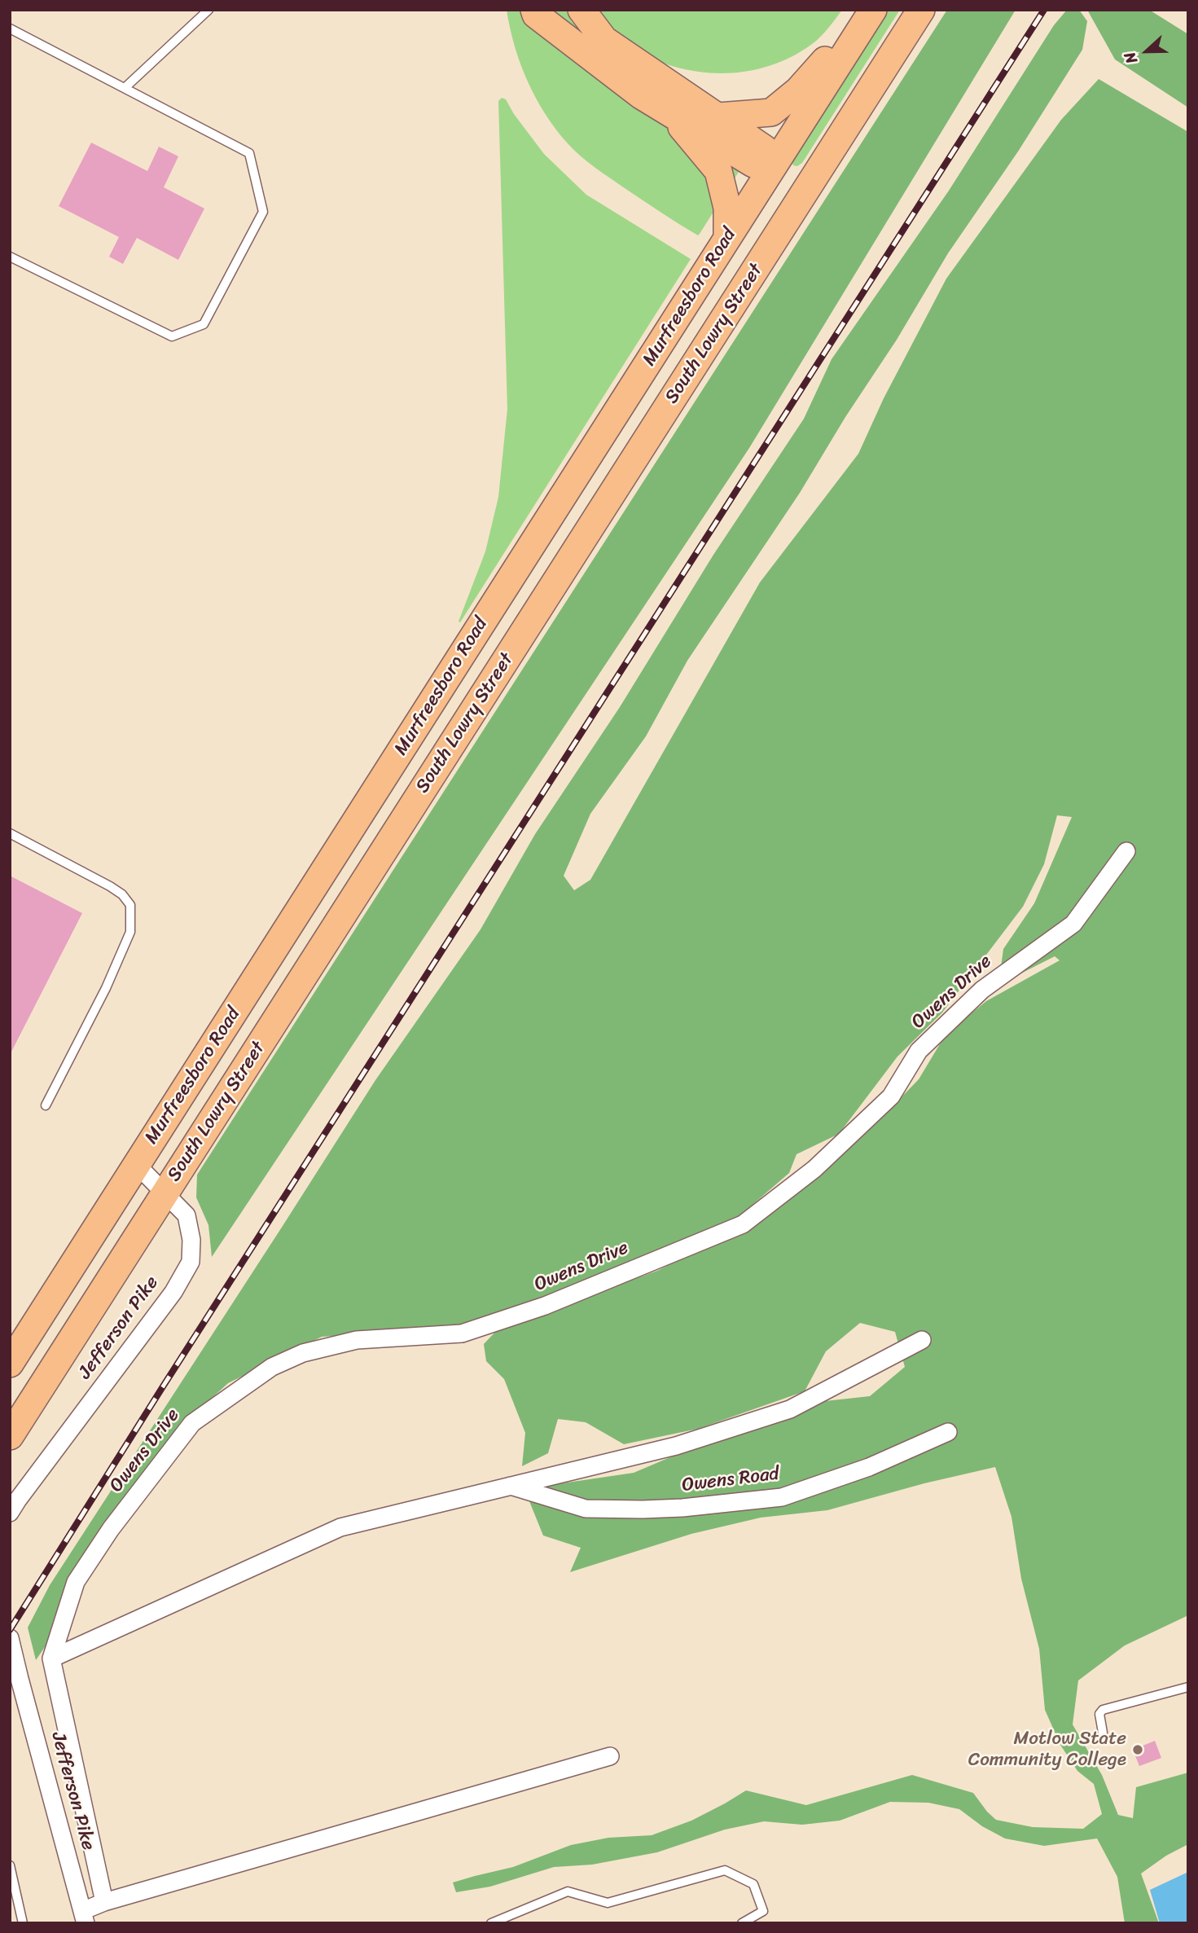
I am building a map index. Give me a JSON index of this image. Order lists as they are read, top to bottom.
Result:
{
  "streets": {
    "main road": ["Murfreesboro Road", "South Lowry Street"],
    "street": ["Owens Drive", "Jefferson Pike", "Owens Road"]
  },
  "crossings": [
    ["Murfreesboro Road", "Jefferson Pike"],
    ["South Lowry Street", "Jefferson Pike"]
  ],
  "places": ["Motlow State Community College"],
  "north": "left"
}
